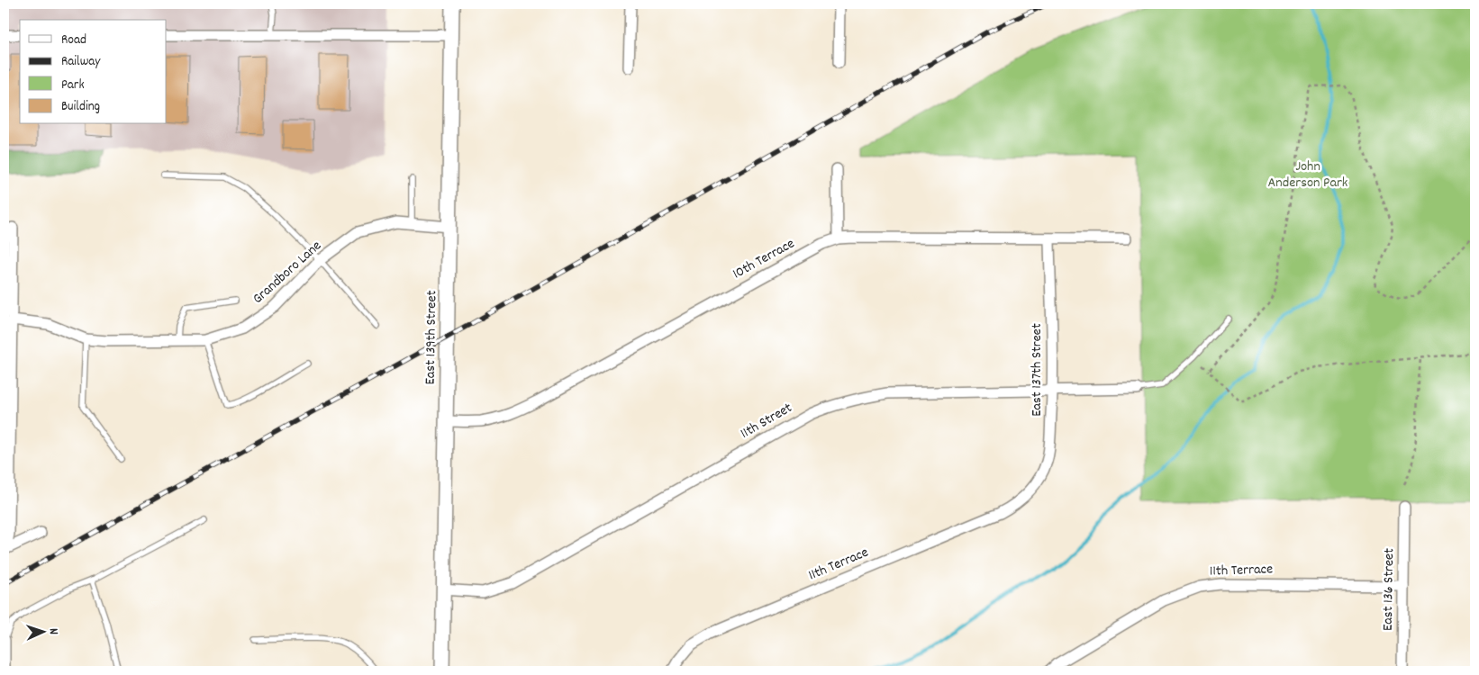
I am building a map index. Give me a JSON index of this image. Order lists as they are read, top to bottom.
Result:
{
  "streets": {
    "street": [
      "10th Terrace",
      "Grandboro Lane",
      "East 139th Street",
      "East 137th Street",
      "11th Street",
      "11th Terrace",
      "East 136 Street"
    ]
  },
  "crossings": [
    ["10th Terrace", "East 139th Street"],
    ["10th Terrace", "East 137th Street"],
    ["Grandboro Lane", "East 139th Street"],
    ["East 139th Street", "11th Street"],
    ["East 137th Street", "11th Street"],
    ["East 137th Street", "11th Terrace"],
    ["11th Terrace", "East 136 Street"]
  ],
  "parks": ["John Anderson Park"],
  "legend": [
    "Road",
    "Railway",
    "Park",
    "Building"
  ],
  "north": "right"
}
